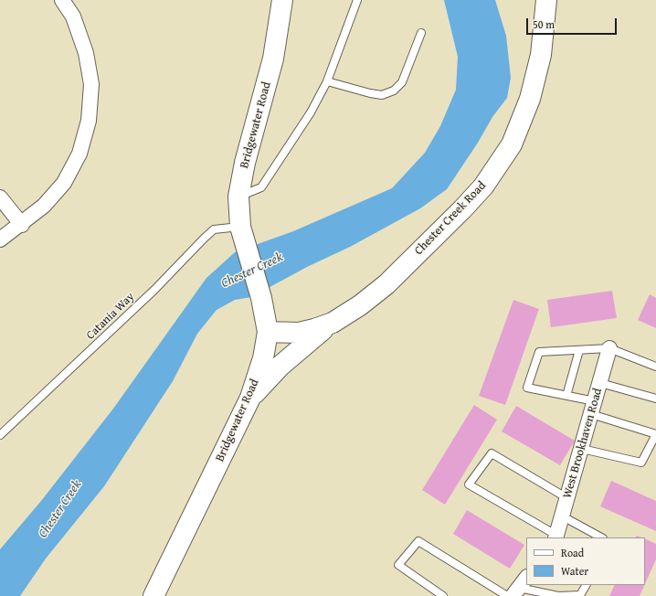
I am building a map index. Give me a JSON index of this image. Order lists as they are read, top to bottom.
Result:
{
  "streets": {
    "street": ["Bridgewater Road", "Chester Creek Road", "West Brookhaven Road"],
    "lane": ["Catania Way"]
  },
  "crossings": [
    ["Bridgewater Road", "Chester Creek Road"],
    ["Bridgewater Road", "Catania Way"]
  ],
  "water": ["Chester Creek"],
  "legend": ["Road", "Water"],
  "scale_bar": "50 m"
}
